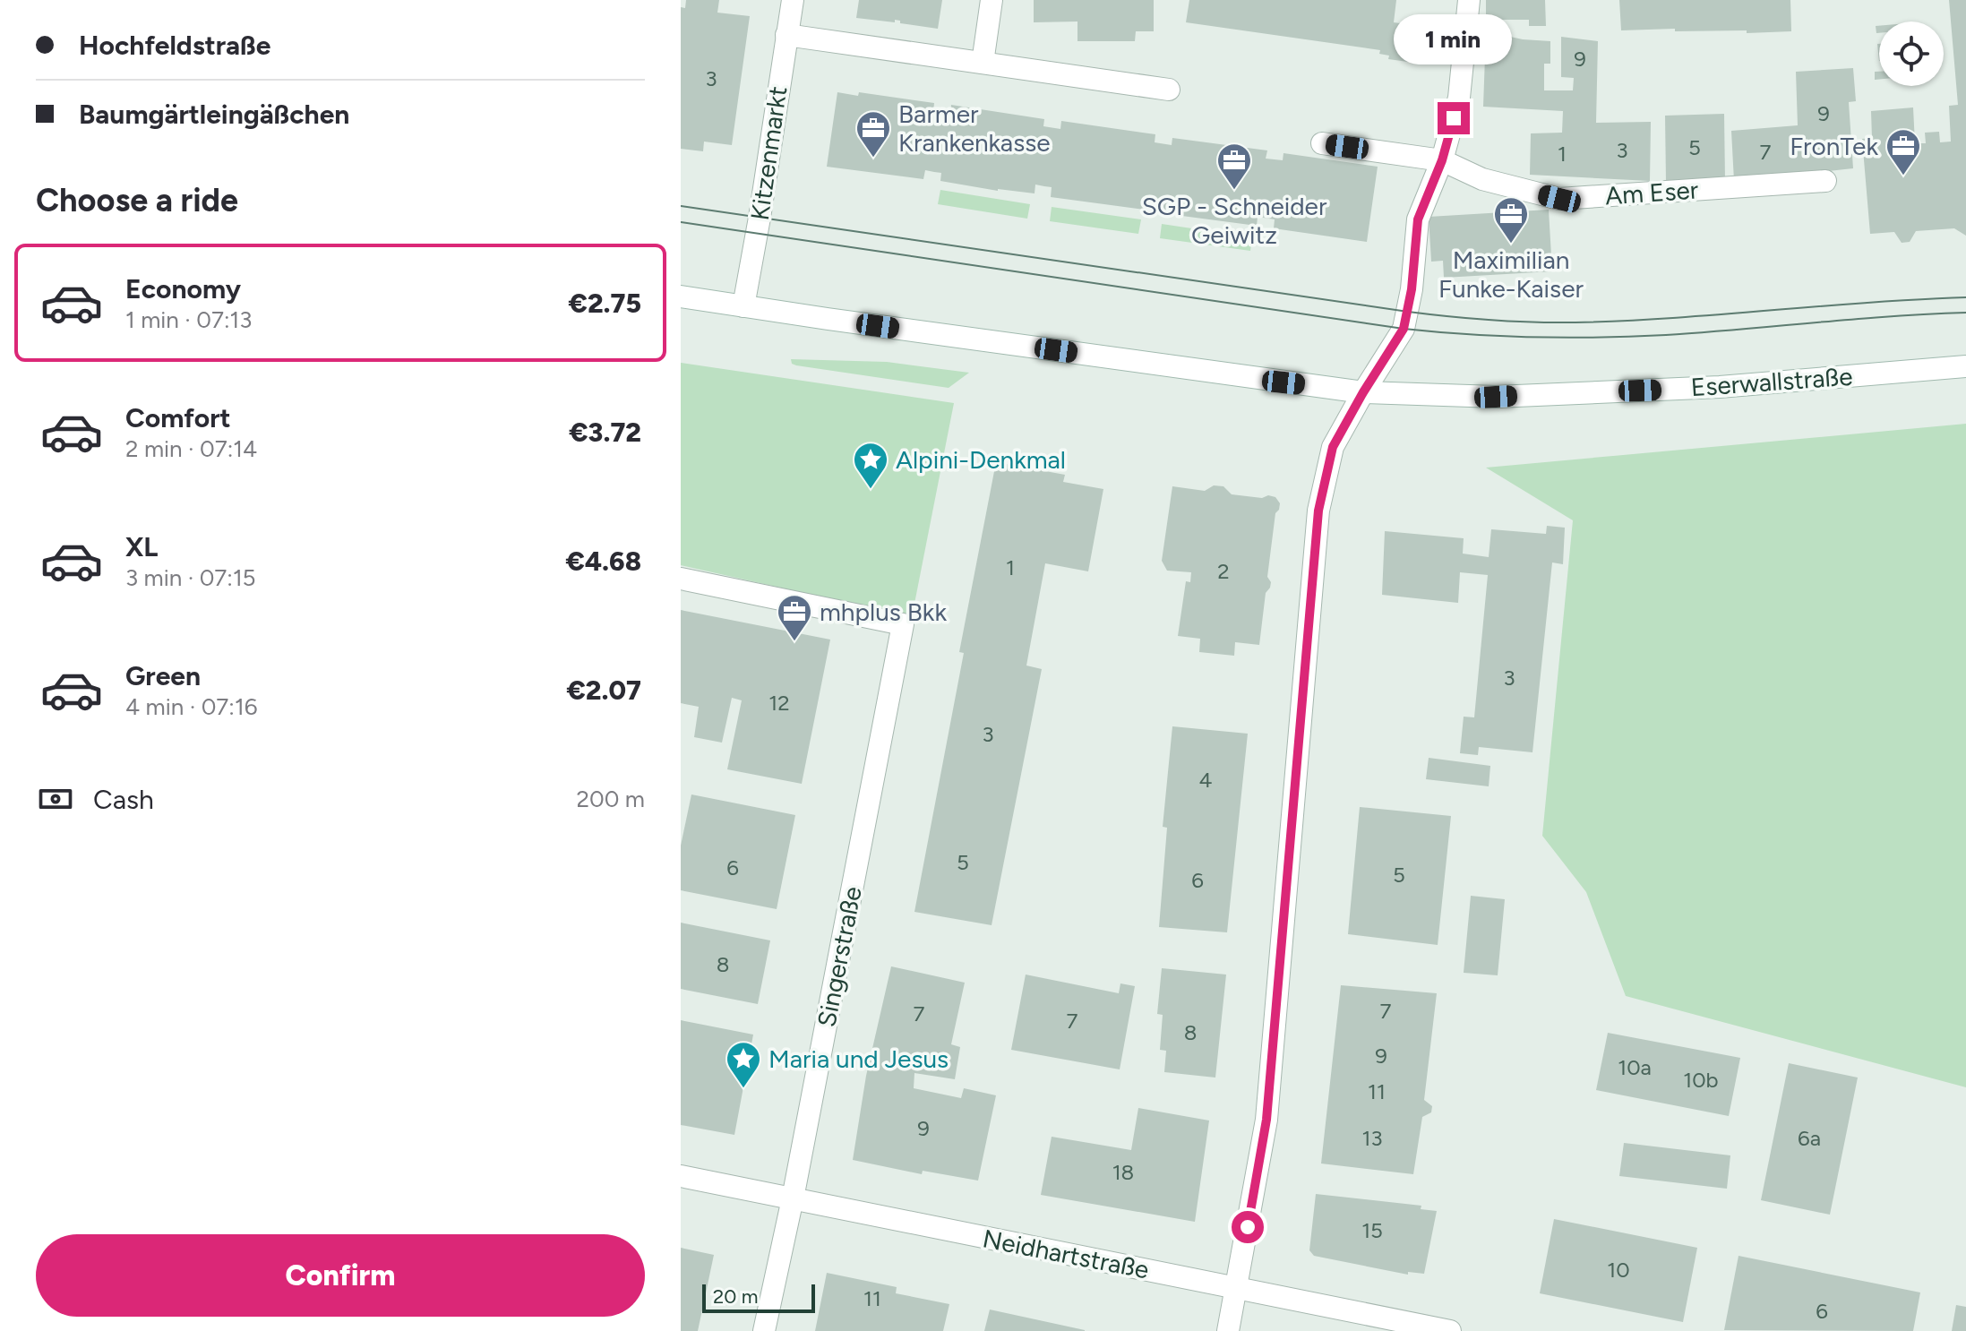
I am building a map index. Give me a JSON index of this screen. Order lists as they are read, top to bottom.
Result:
{
  "streets": {
    "street": [
      "Kitzenmarkt",
      "Am Eser",
      "Eserwallstraße",
      "Singerstraße",
      "Neidhartstraße"
    ]
  },
  "crossings": [
    ["Kitzenmarkt", "Eserwallstraße"],
    ["Singerstraße", "Neidhartstraße"]
  ],
  "places": {
    "office": [
      "Barmer Krankenkasse",
      "FronTek",
      "SGP - Schneider Geiwitz",
      "Maximilian Funke-Kaiser",
      "mhplus Bkk"
    ],
    "place": ["Alpini-Denkmal", "Maria und Jesus"]
  },
  "house_numbers": [
    "9",
    "3",
    "9",
    "5",
    "3",
    "7",
    "1",
    "1",
    "2",
    "3",
    "12",
    "3",
    "4",
    "5",
    "6",
    "5",
    "6",
    "8",
    "7",
    "7",
    "7",
    "8",
    "9",
    "10a",
    "10b",
    "11",
    "9",
    "13",
    "6a",
    "18",
    "15",
    "10",
    "11",
    "6"
  ],
  "scale_bar": "20 m",
  "page": {
    "banner": ["Hochfeldstraße", "Baumgärtleingäßchen"],
    "bubble": "1 min",
    "heading": "Choose a ride",
    "list": [
      {
        "name": "Economy",
        "note": "1 min · 07:13",
        "value": "€2.75"
      },
      {
        "name": "Comfort",
        "note": "2 min · 07:14",
        "value": "€3.72"
      },
      {
        "name": "XL",
        "note": "3 min · 07:15",
        "value": "€4.68"
      },
      {
        "name": "Green",
        "note": "4 min · 07:16",
        "value": "€2.07"
      }
    ],
    "pay": ["Cash", "200 m"],
    "buttons": "Confirm",
    "scale": "20 m"
  }
}
